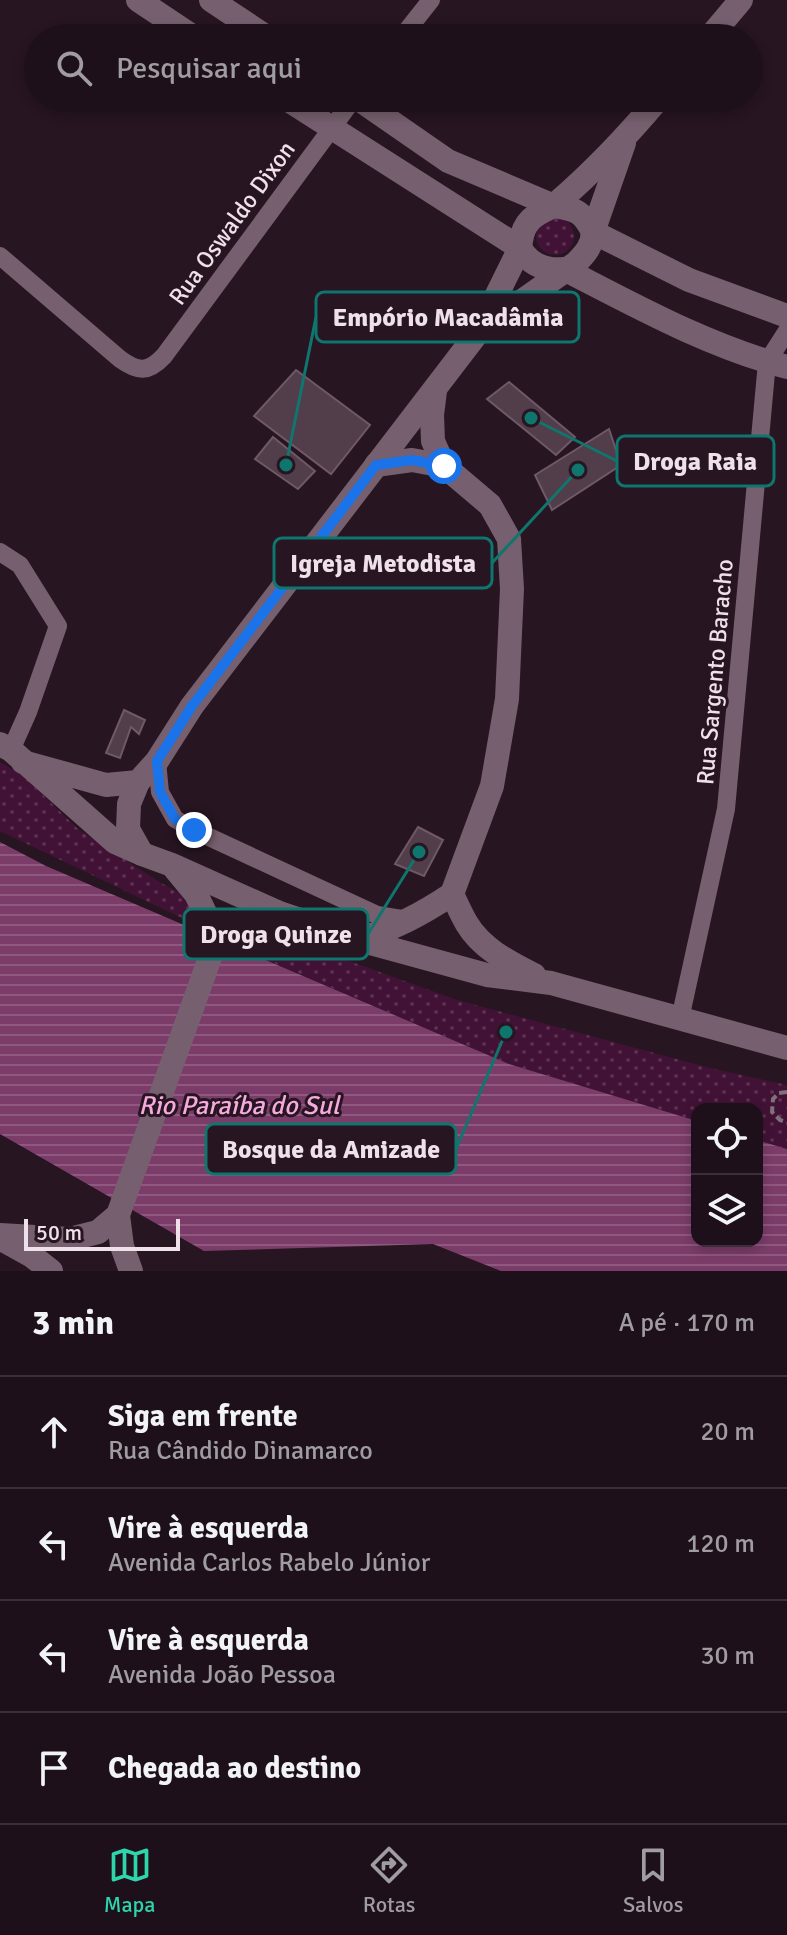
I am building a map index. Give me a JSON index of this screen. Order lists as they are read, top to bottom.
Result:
{
  "streets": {
    "street": ["Rua Oswaldo Dixon", "Rua Sargento Baracho"]
  },
  "water": ["Rio Paraíba do Sul"],
  "places": [
    "Droga Raia",
    "Empório Macadâmia",
    "Igreja Metodista",
    "Droga Quinze",
    "Bosque da Amizade"
  ],
  "scale_bar": "50 m",
  "page": {
    "search": "Pesquisar aqui",
    "scale": "50 m",
    "heading": ["3 min", "A pé · 170 m"],
    "list": [
      ["Siga em frente", "Rua Cândido Dinamarco", "20 m"],
      ["Vire à esquerda", "Avenida Carlos Rabelo Júnior", "120 m"],
      ["Vire à esquerda", "Avenida João Pessoa", "30 m"],
      "Chegada ao destino"
    ],
    "nav": ["Mapa", "Rotas", "Salvos"]
  }
}
